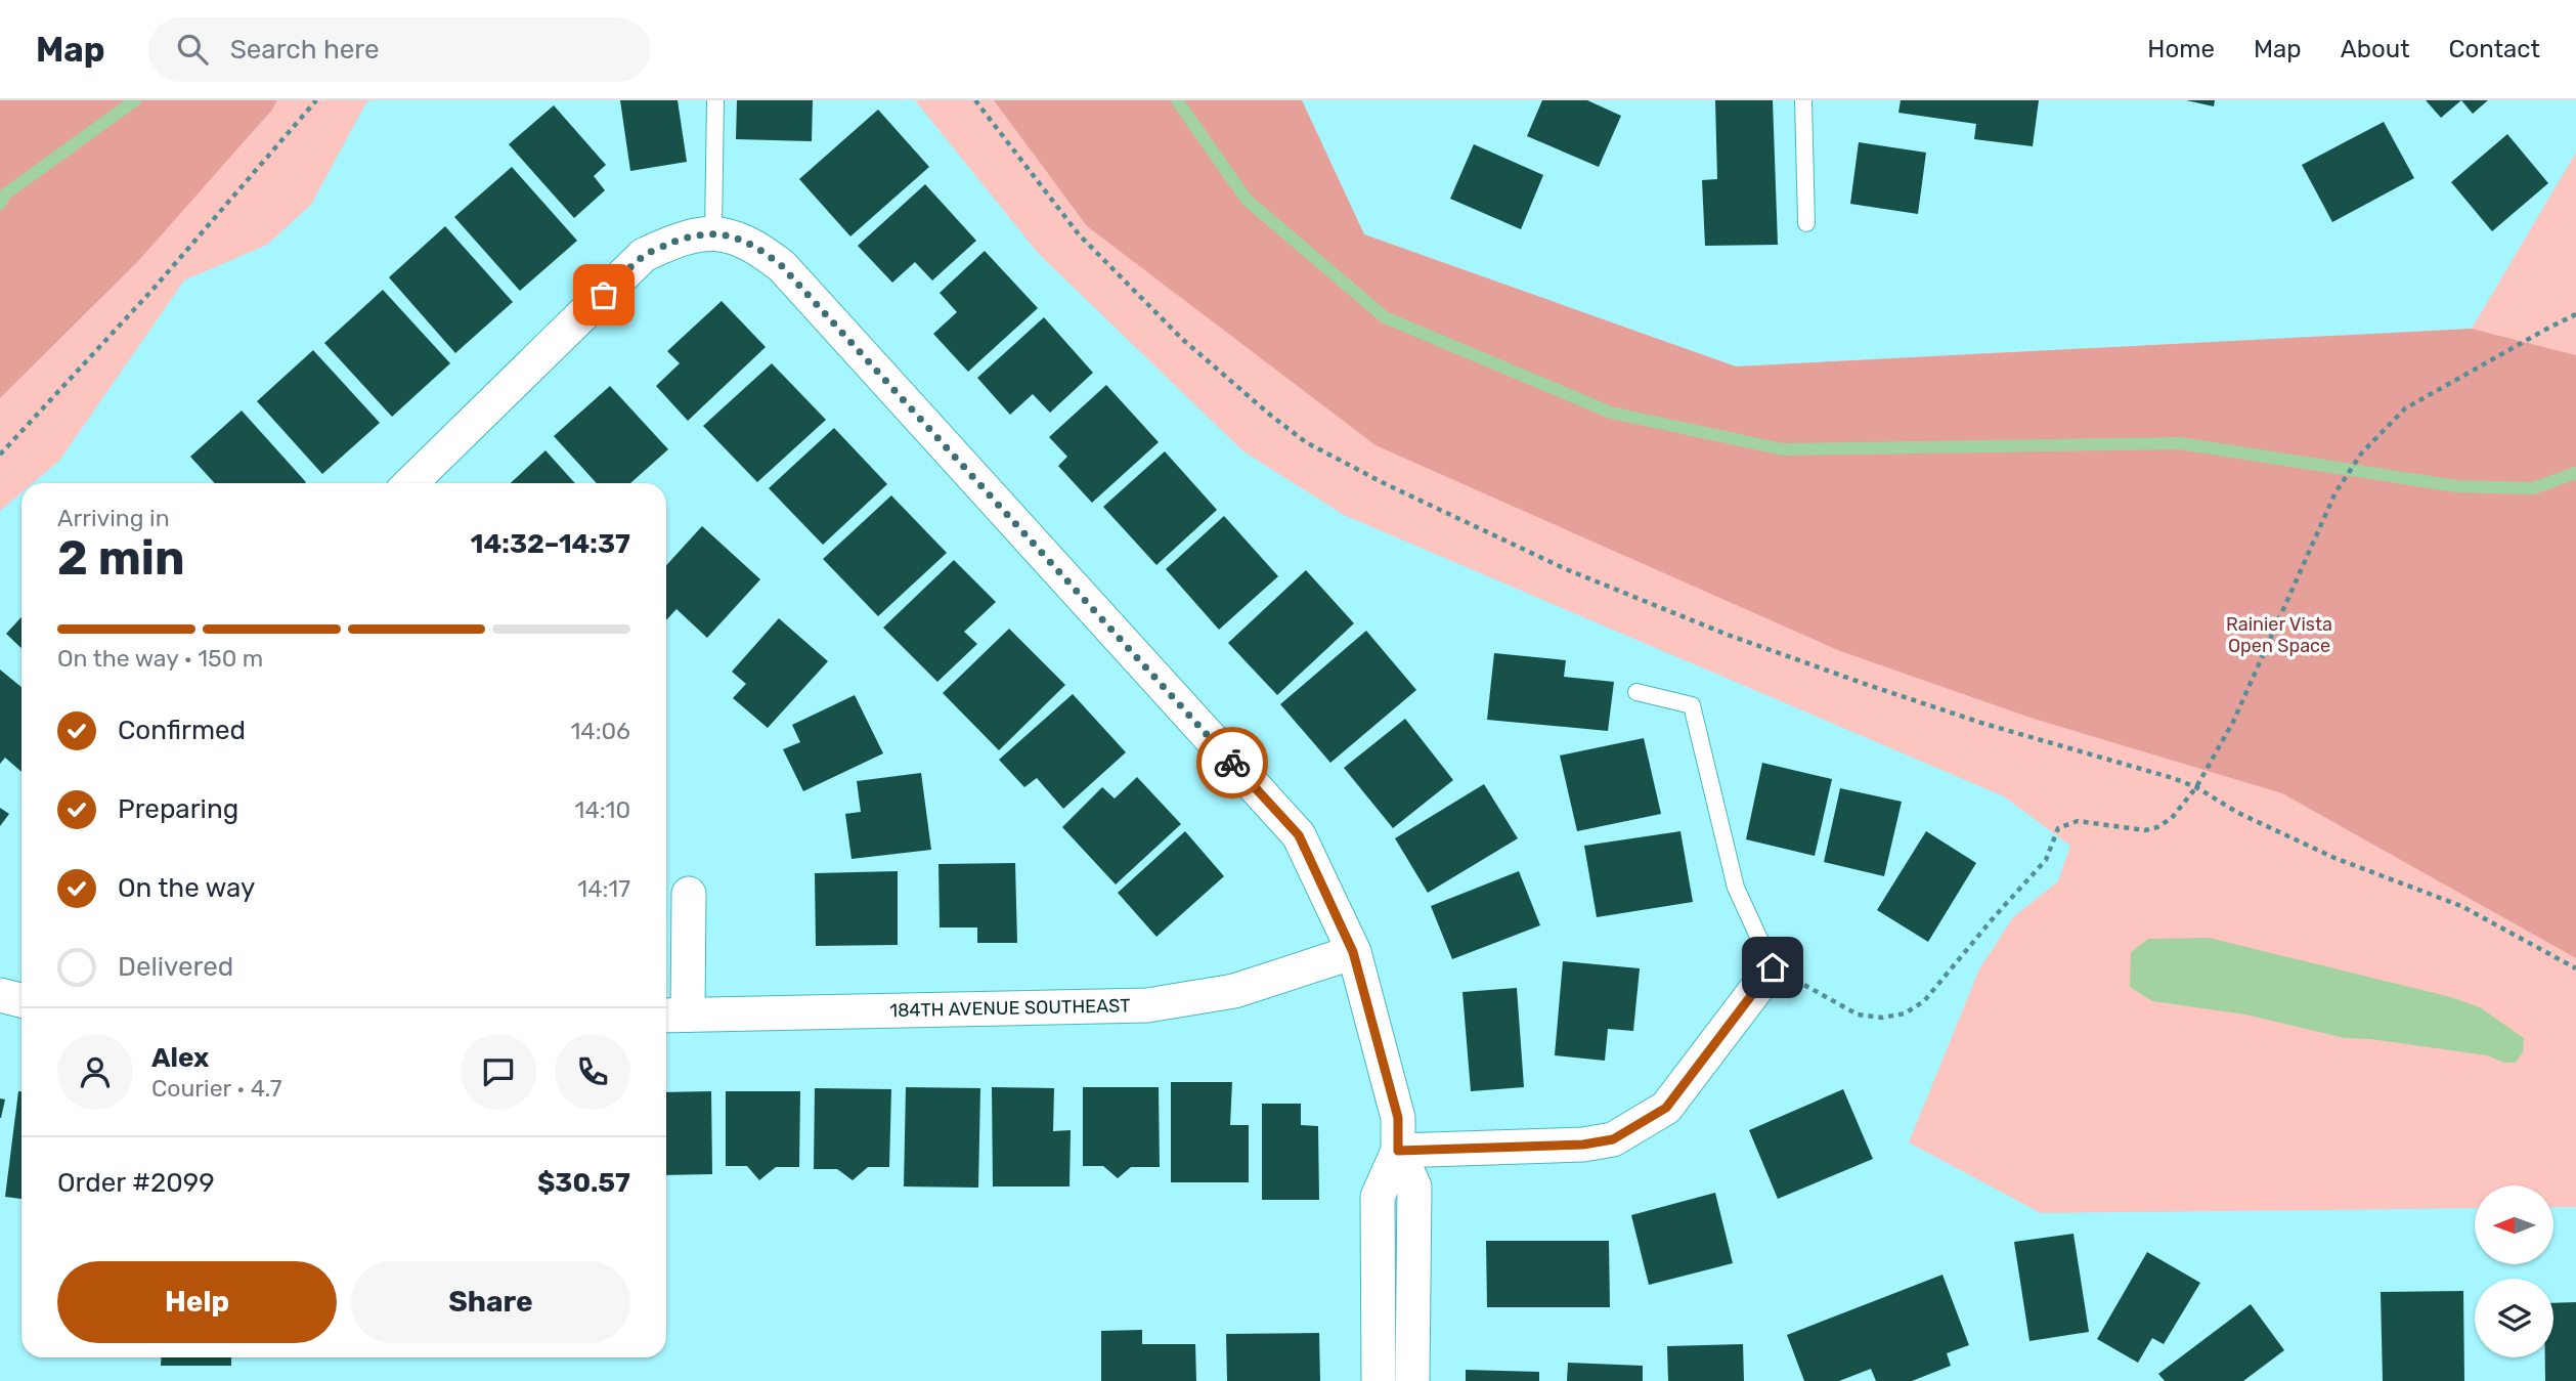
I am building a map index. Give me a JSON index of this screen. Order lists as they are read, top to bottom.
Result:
{
  "streets": {
    "street": ["184TH AVENUE SOUTHEAST"]
  },
  "parks": ["Rainier Vista Open Space"],
  "north": "left",
  "page": {
    "header": "Map",
    "search": "Search here",
    "nav": [
      "Home",
      "Map",
      "About",
      "Contact"
    ],
    "heading": ["2 min", "Arriving in", "14:32–14:37"],
    "panel": [
      "Alex",
      "Courier · 4.7",
      "Order #2099",
      "$30.57"
    ],
    "bar": "On the way · 150 m",
    "list": [
      ["Confirmed", "14:06"],
      ["Preparing", "14:10"],
      ["On the way", "14:17"],
      "Delivered"
    ],
    "buttons": ["Help", "Share"]
  }
}
